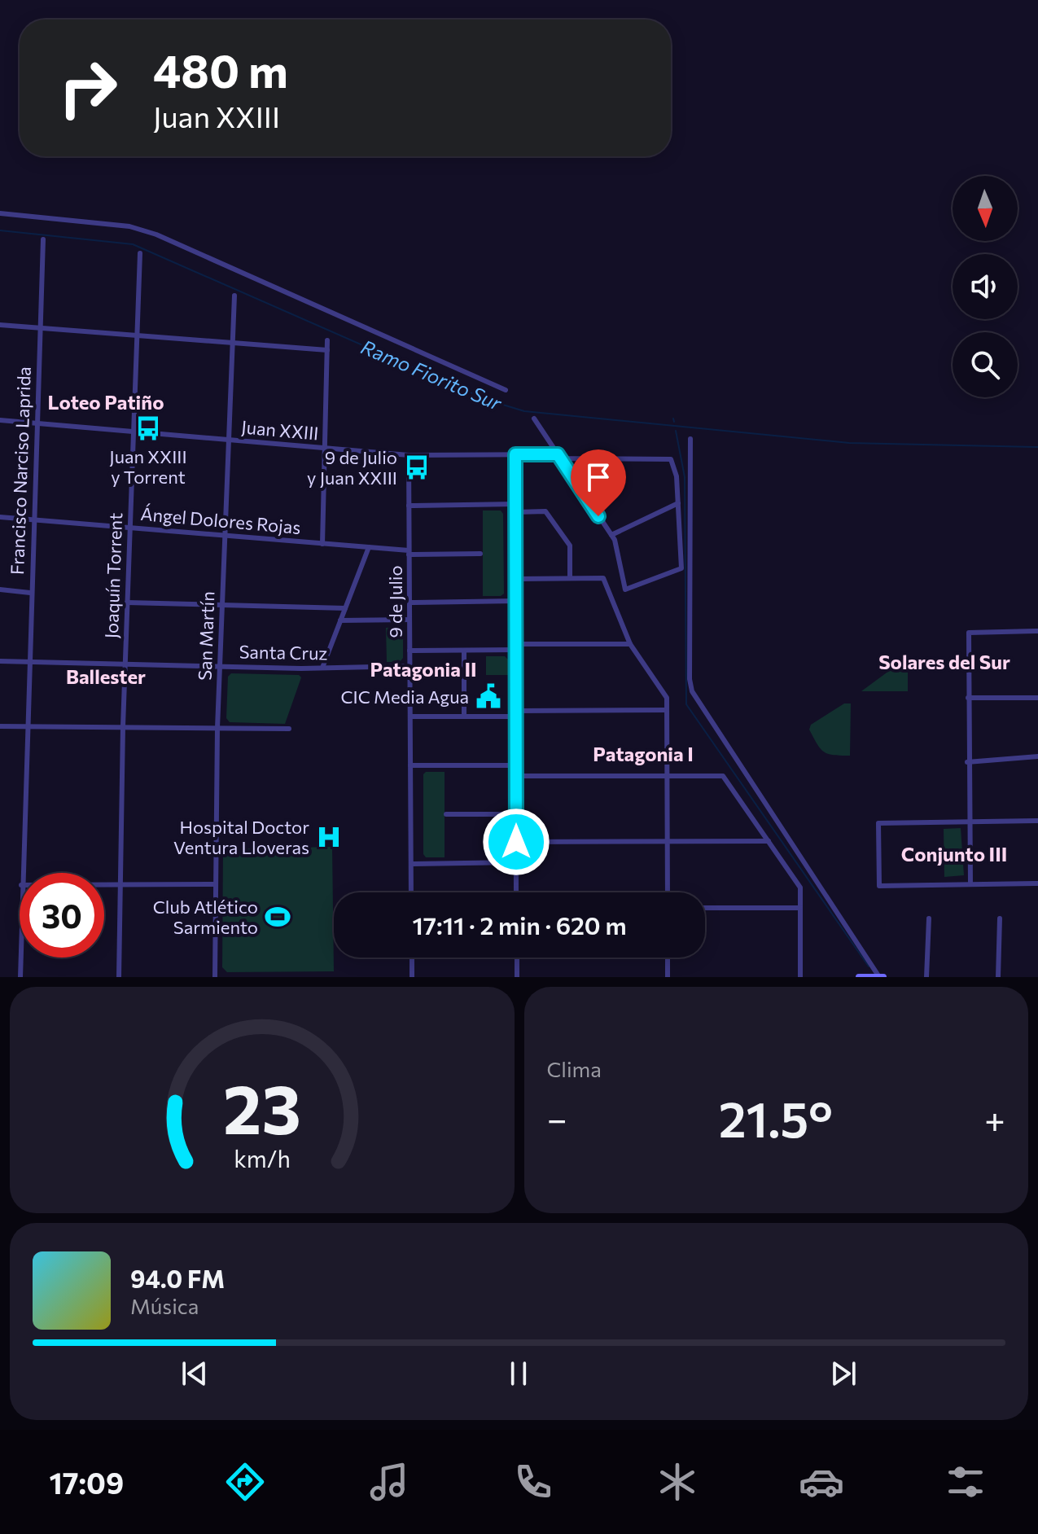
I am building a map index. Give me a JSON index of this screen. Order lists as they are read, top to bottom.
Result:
{
  "streets": {
    "street": [
      "Juan XXIII",
      "Francisco Narciso Laprida",
      "Ángel Dolores Rojas",
      "Joaquín Torrent",
      "9 de Julio",
      "San Martín",
      "Santa Cruz"
    ]
  },
  "crossings": [
    ["Juan XXIII", "Francisco Narciso Laprida"],
    ["Juan XXIII", "Joaquín Torrent"],
    ["Juan XXIII", "9 de Julio"],
    ["Juan XXIII", "San Martín"],
    ["Francisco Narciso Laprida", "Ángel Dolores Rojas"],
    ["Francisco Narciso Laprida", "Santa Cruz"],
    ["Ángel Dolores Rojas", "Joaquín Torrent"],
    ["Ángel Dolores Rojas", "9 de Julio"],
    ["Ángel Dolores Rojas", "San Martín"],
    ["Joaquín Torrent", "Santa Cruz"],
    ["9 de Julio", "Santa Cruz"],
    ["San Martín", "Santa Cruz"]
  ],
  "districts": [
    "Loteo Patiño",
    "Solares del Sur",
    "Patagonia II",
    "Ballester",
    "Patagonia I",
    "Conjunto III"
  ],
  "water": ["Ramo Fiorito Sur"],
  "places": {
    "bus stop": ["Juan XXIII y Torrent", "9 de Julio y Juan XXIII"],
    "public building": ["CIC Media Agua"],
    "hospital": ["Hospital Doctor Ventura Lloveras"],
    "sports": ["Club Atlético Sarmiento"]
  },
  "north": "bottom",
  "page": {
    "turn": ["480 m", "Juan XXIII"],
    "limit": "30",
    "trip": "17:11 · 2 min · 620 m",
    "tile": "Clima",
    "heat": ["−", "21.5°", "+"],
    "song": ["94.0 FM", "Música"],
    "tabs": "17:09",
    "gauge": ["23", "km/h"]
  }
}
